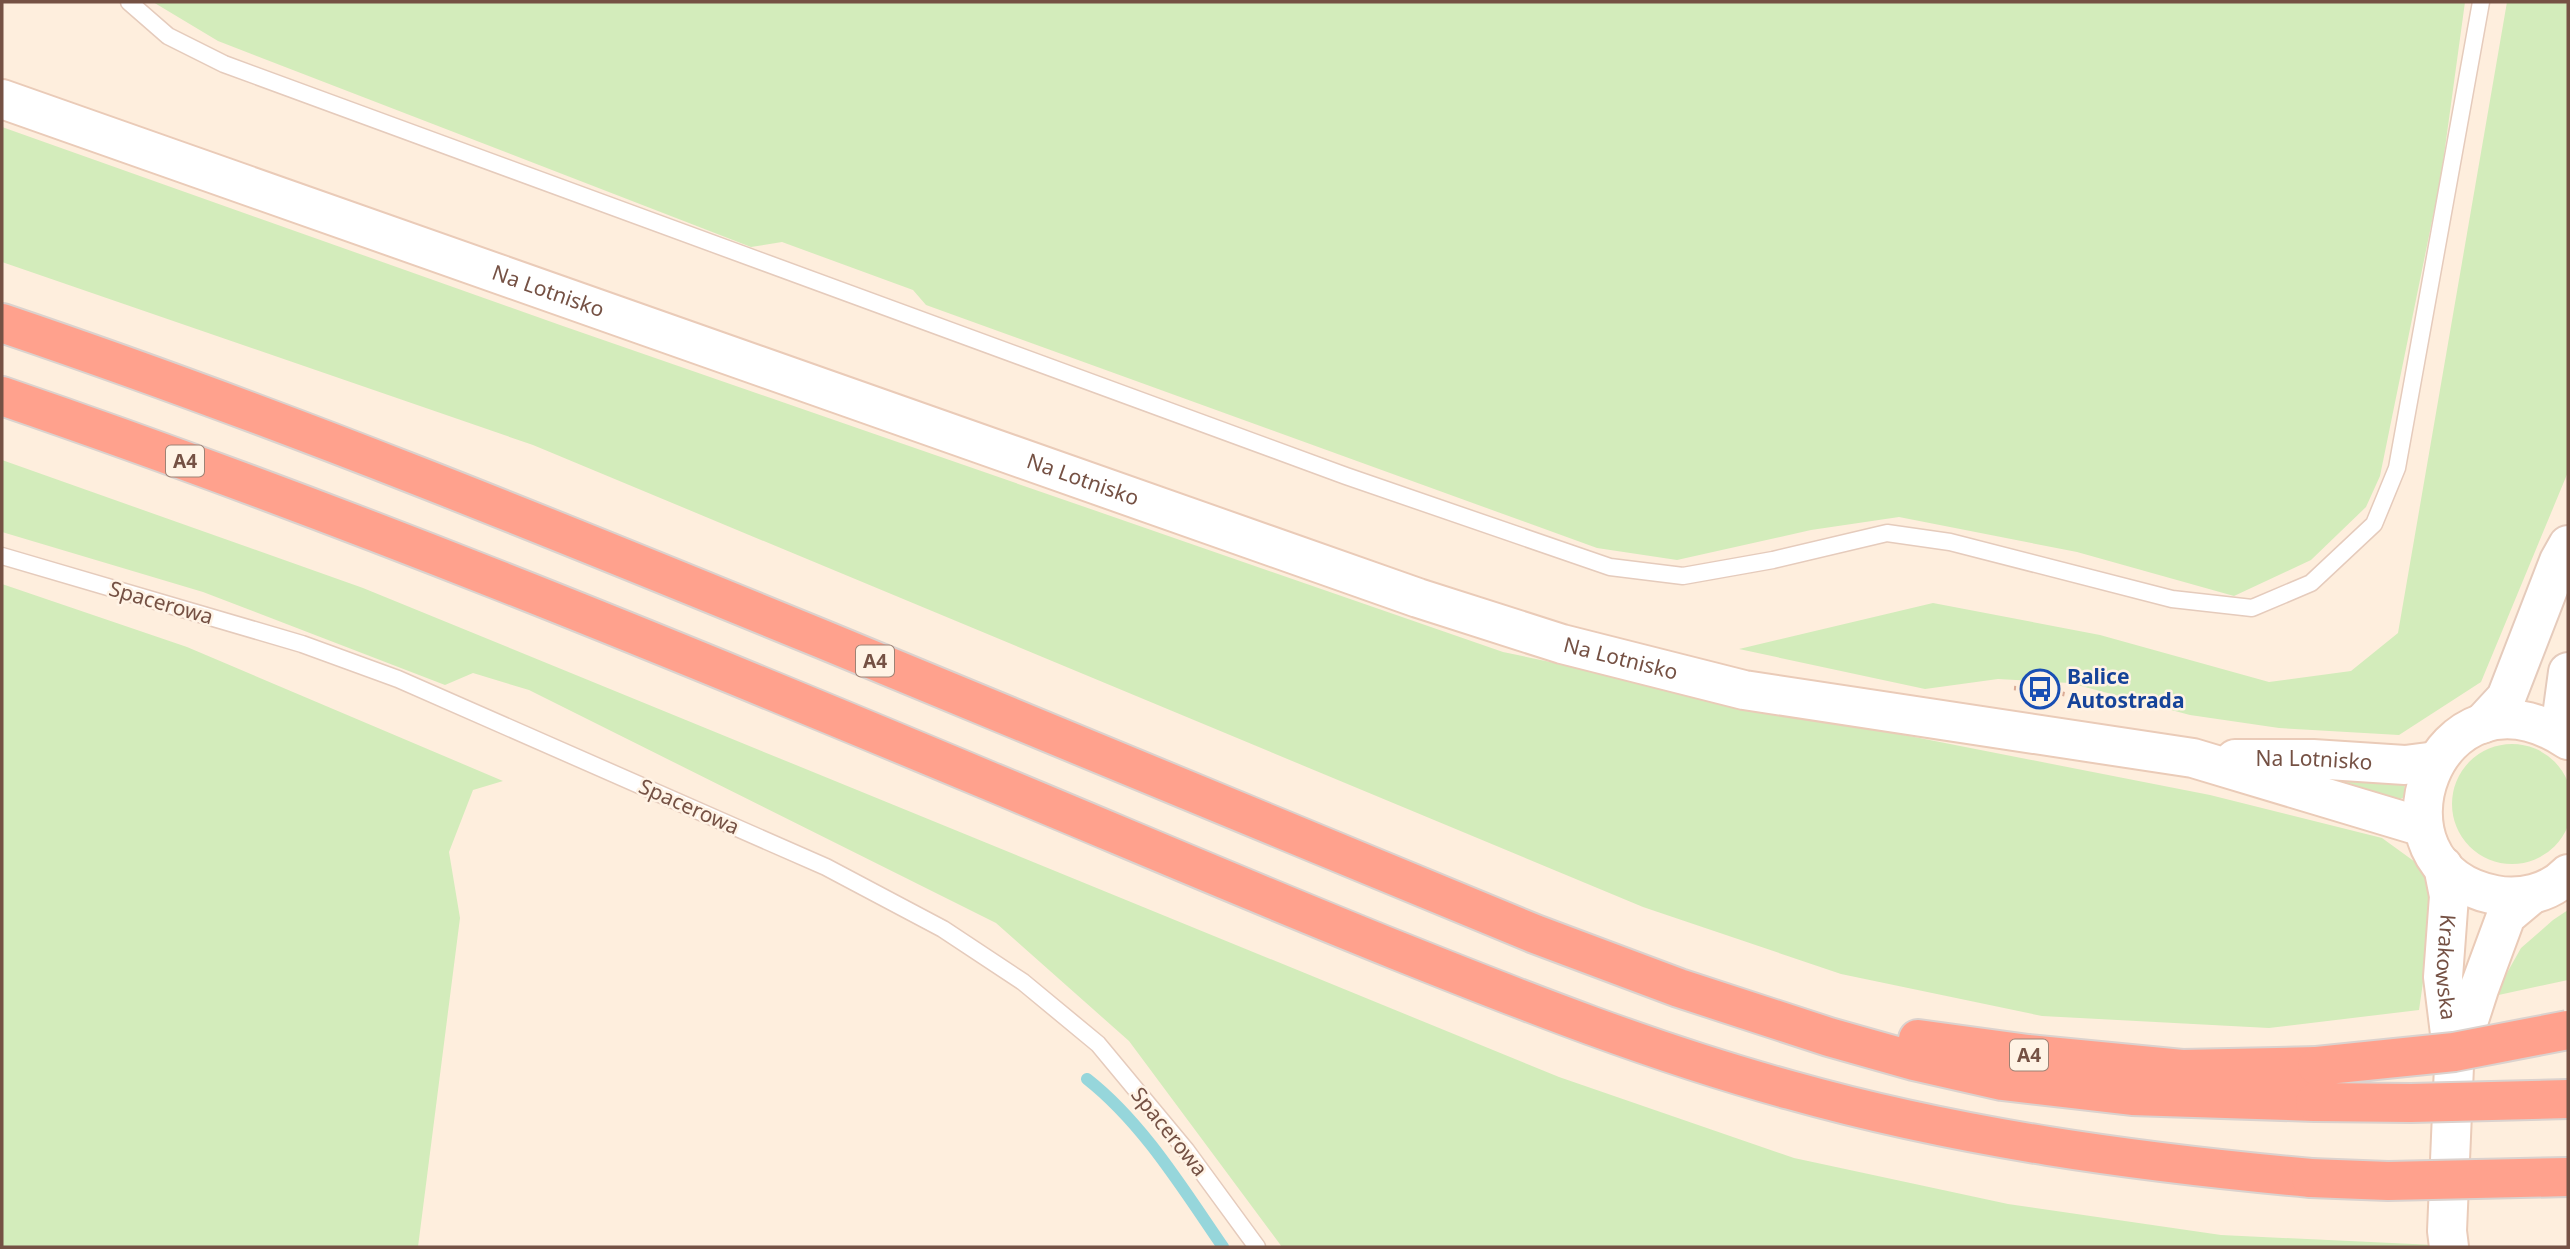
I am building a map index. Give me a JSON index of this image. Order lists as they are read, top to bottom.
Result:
{
  "streets": {
    "highway": ["A4"],
    "main road": ["Na Lotnisko", "Krakowska"],
    "lane": ["Spacerowa"]
  },
  "places": {
    "bus stop": ["Balice Autostrada"]
  }
}
